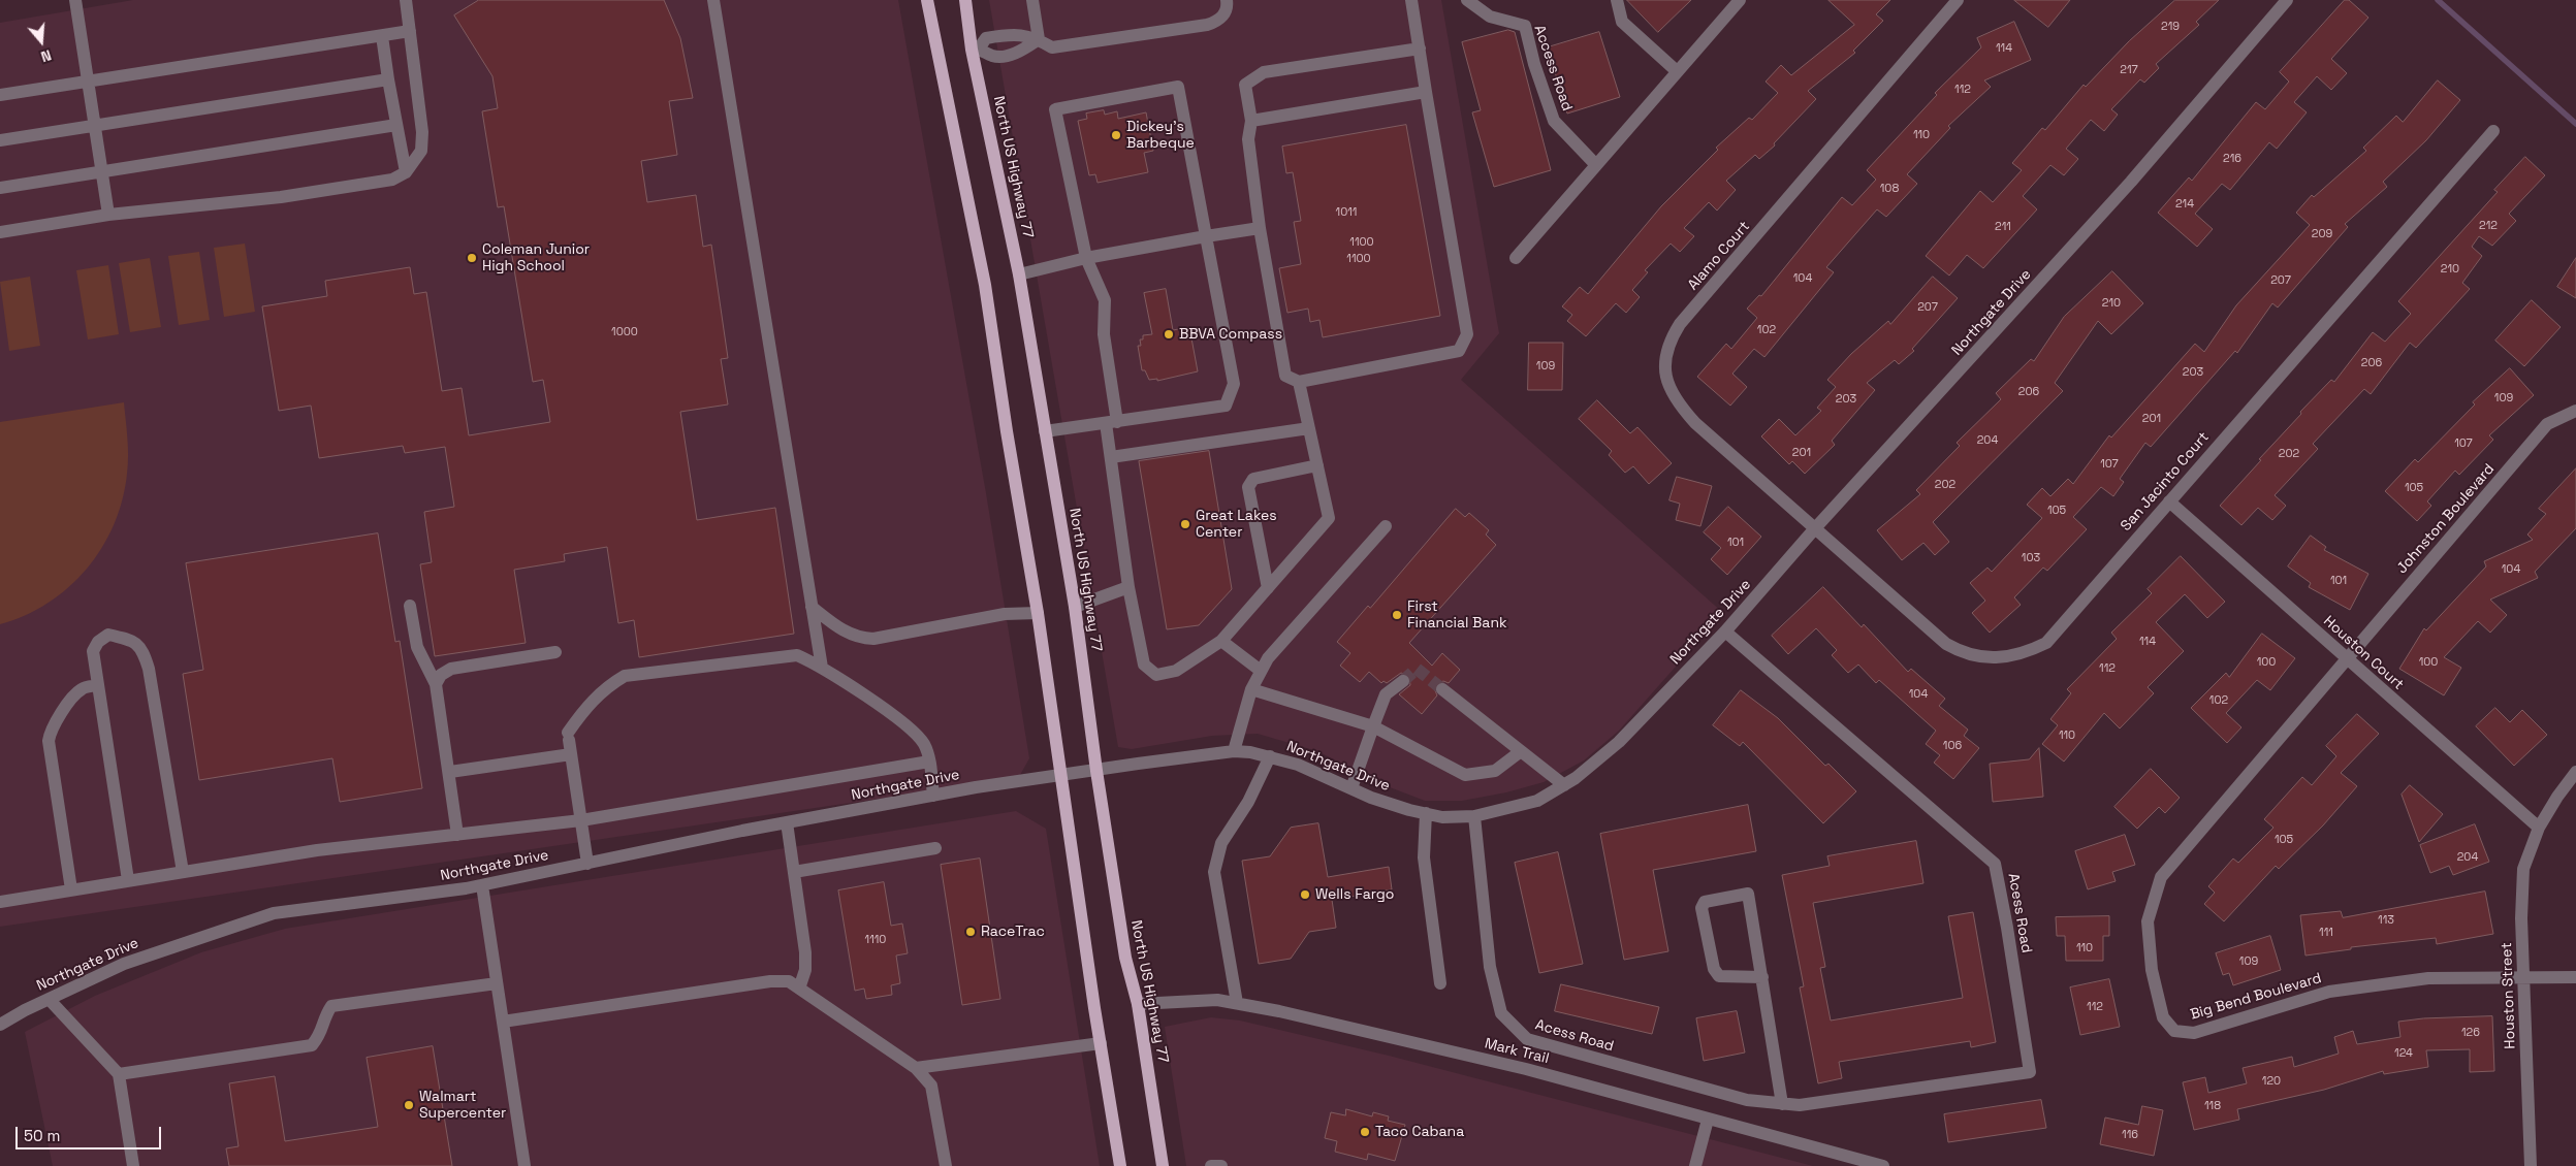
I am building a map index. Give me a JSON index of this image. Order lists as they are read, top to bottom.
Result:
{
  "streets": {
    "main road": ["North US Highway 77"],
    "street": [
      "Access Road",
      "Alamo Court",
      "Northgate Drive",
      "San Jacinto Court",
      "Johnston Boulevard",
      "Houston Court",
      "Acess Road",
      "Houston Street",
      "Big Bend Boulevard",
      "Mark Trail"
    ]
  },
  "crossings": [
    ["North US Highway 77", "Northgate Drive"],
    ["North US Highway 77", "Mark Trail"],
    ["Alamo Court", "Northgate Drive"],
    ["Alamo Court", "San Jacinto Court"],
    ["Northgate Drive", "San Jacinto Court"],
    ["Northgate Drive", "Acess Road"],
    ["San Jacinto Court", "Houston Court"],
    ["Johnston Boulevard", "Houston Court"],
    ["Johnston Boulevard", "Big Bend Boulevard"],
    ["Houston Court", "Houston Street"],
    ["Houston Court", "Big Bend Boulevard"],
    ["Houston Street", "Big Bend Boulevard"]
  ],
  "places": [
    "Dickey's Barbeque",
    "Coleman Junior High School",
    "BBVA Compass",
    "Great Lakes Center",
    "First Financial Bank",
    "Wells Fargo",
    "RaceTrac",
    "Walmart Supercenter",
    "Taco Cabana"
  ],
  "house_numbers": [
    "219",
    "114",
    "217",
    "112",
    "110",
    "216",
    "108",
    "214",
    "1011",
    "212",
    "211",
    "209",
    "1100",
    "1100",
    "210",
    "104",
    "207",
    "210",
    "207",
    "102",
    "1000",
    "206",
    "109",
    "203",
    "206",
    "109",
    "203",
    "201",
    "204",
    "107",
    "201",
    "202",
    "107",
    "202",
    "105",
    "105",
    "101",
    "103",
    "104",
    "101",
    "114",
    "100",
    "100",
    "112",
    "104",
    "102",
    "110",
    "106",
    "105",
    "204",
    "113",
    "111",
    "1110",
    "110",
    "109",
    "112",
    "126",
    "124",
    "120",
    "118",
    "116"
  ],
  "scale_bar": "50 m",
  "north": "bottom"
}
